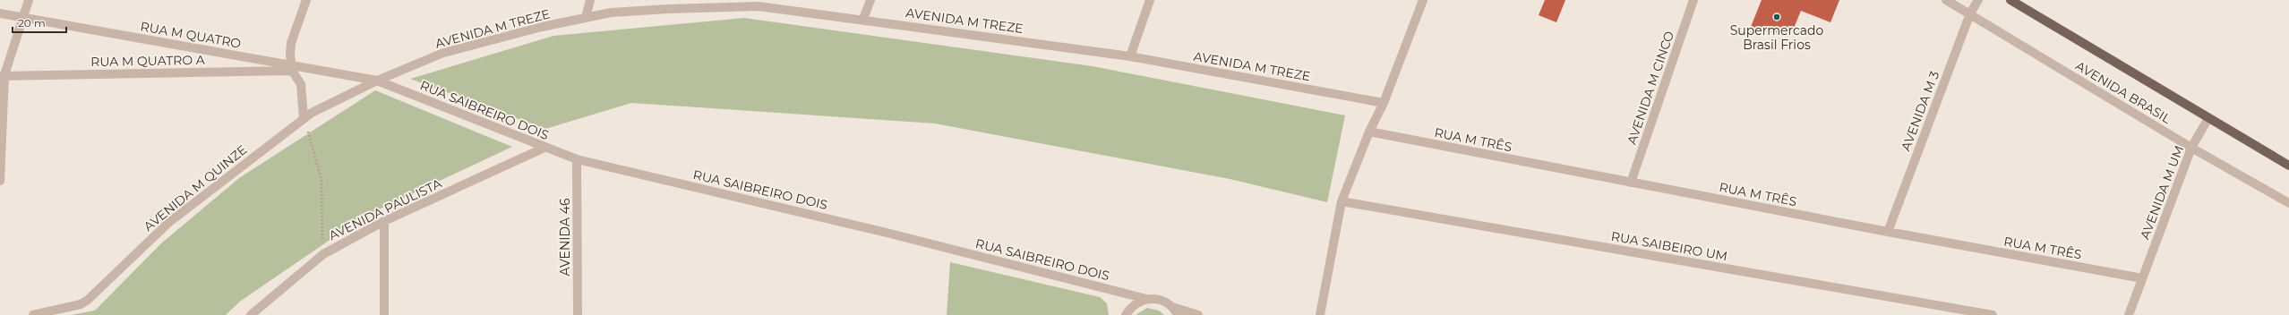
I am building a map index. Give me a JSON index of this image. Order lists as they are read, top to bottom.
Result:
{
  "streets": {
    "main road": ["AVENIDA BRASIL"],
    "street": [
      "AVENIDA M TREZE",
      "RUA M QUATRO",
      "RUA M QUATRO A",
      "AVENIDA M CINCO",
      "RUA SAIBREIRO DOIS",
      "AVENIDA M 3",
      "RUA M TRÊS",
      "AVENIDA M QUINZE",
      "AVENIDA M UM",
      "AVENIDA PAULISTA",
      "AVENIDA 46",
      "RUA SAIBEIRO UM"
    ]
  },
  "crossings": [
    ["AVENIDA M TREZE", "RUA M QUATRO"],
    ["AVENIDA M TREZE", "RUA SAIBREIRO DOIS"],
    ["AVENIDA M TREZE", "AVENIDA M QUINZE"],
    ["RUA M QUATRO", "RUA M QUATRO A"],
    ["RUA M QUATRO", "RUA SAIBREIRO DOIS"],
    ["RUA M QUATRO", "AVENIDA M QUINZE"],
    ["AVENIDA M CINCO", "RUA M TRÊS"],
    ["AVENIDA BRASIL", "AVENIDA M 3"],
    ["AVENIDA BRASIL", "AVENIDA M UM"],
    ["RUA SAIBREIRO DOIS", "AVENIDA M QUINZE"],
    ["RUA SAIBREIRO DOIS", "AVENIDA PAULISTA"],
    ["RUA SAIBREIRO DOIS", "AVENIDA 46"],
    ["AVENIDA M 3", "RUA M TRÊS"],
    ["RUA M TRÊS", "AVENIDA M UM"]
  ],
  "places": ["Supermercado Brasil Frios"],
  "scale_bar": "20 m"
}
